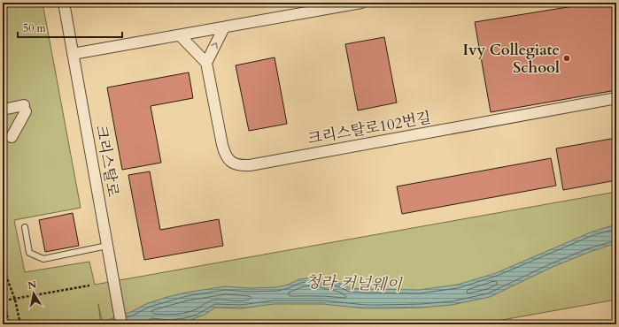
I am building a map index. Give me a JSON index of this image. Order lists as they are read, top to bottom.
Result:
{
  "streets": {
    "street": ["크리스탈로102번길", "크리스탈로"]
  },
  "water": ["청라 커널웨이"],
  "places": ["Ivy Collegiate School"],
  "scale_bar": "50 m",
  "north": "top"
}
